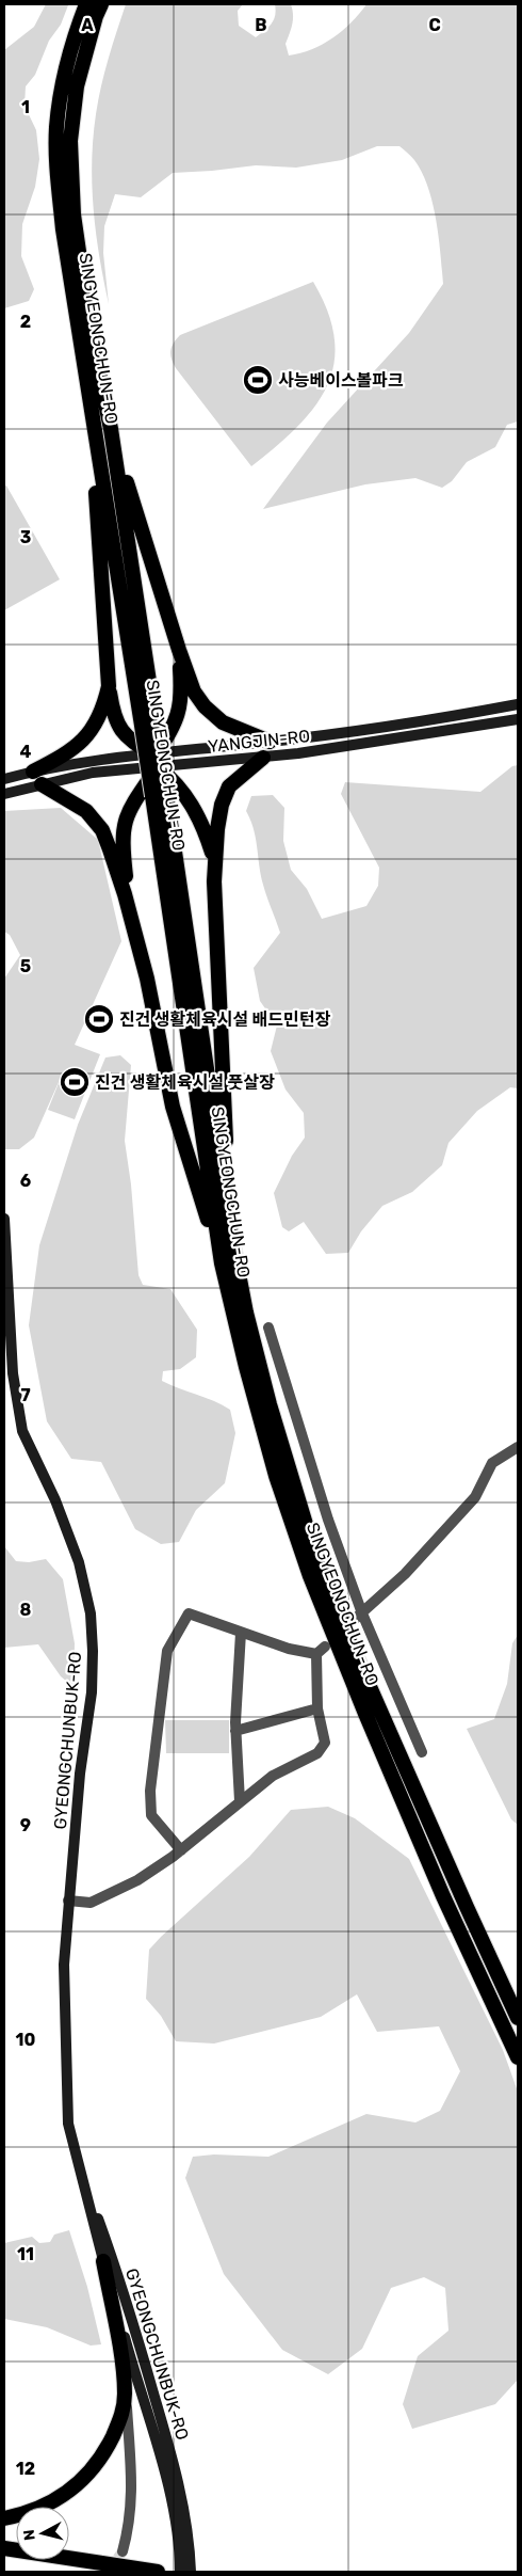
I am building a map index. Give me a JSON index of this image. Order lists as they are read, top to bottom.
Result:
{
  "streets": {
    "highway": ["SINGYEONGCHUN-RO"],
    "main road": ["YANGJIN-RO", "GYEONGCHUNBUK-RO"]
  },
  "places": {
    "sports": ["사능베이스볼파크", "진건 생활체육시설 배드민턴장", "진건 생활체육시설 풋살장"]
  },
  "north": "left",
  "grid": {
    "columns": ["A", "B", "C"],
    "rows": [
      "1",
      "2",
      "3",
      "4",
      "5",
      "6",
      "7",
      "8",
      "9",
      "10",
      "11",
      "12"
    ]
  }
}
